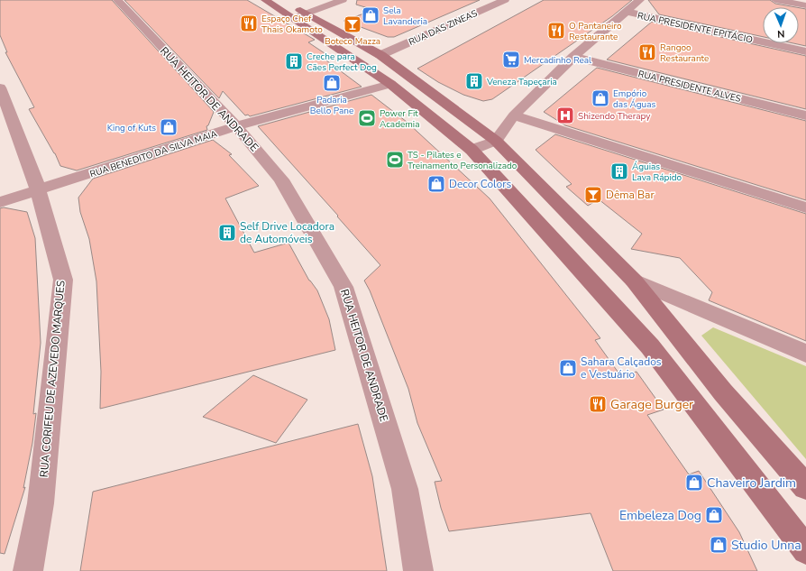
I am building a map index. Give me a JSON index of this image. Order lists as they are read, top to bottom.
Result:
{
  "streets": {
    "street": [
      "RUA DAS ZINEAS",
      "RUA PRESIDENTE EPITÁCIO",
      "RUA PRESIDENTE ALVES",
      "RUA HEITOR DE ANDRADE",
      "RUA BENEDITO DA SILVA MAIA",
      "RUA CORIFEU DE AZEVEDO MARQUES"
    ]
  },
  "crossings": [
    ["RUA HEITOR DE ANDRADE", "RUA BENEDITO DA SILVA MAIA"],
    ["RUA BENEDITO DA SILVA MAIA", "RUA CORIFEU DE AZEVEDO MARQUES"]
  ],
  "places": {
    "shop": [
      "Sela Lavanderia",
      "Padaria Bello Pane",
      "Empório das Águas",
      "King of Kuts",
      "Decor Colors",
      "Sahara Calçados e Vestuário",
      "Chaveiro Jardim",
      "Embeleza Dog",
      "Studio Unna"
    ],
    "restaurant": [
      "Espaço Chef Thais Okamoto",
      "O Pantaneiro Restaurante",
      "Rangoo Restaurante",
      "Garage Burger"
    ],
    "bar": ["Boteco Mazza", "Dêma Bar"],
    "supermarket": ["Mercadinho Real"],
    "building": [
      "Creche para Cães Perfect Dog",
      "Veneza Tapeçaria",
      "Águias Lava Rápido",
      "Self Drive Locadora de Automóveis"
    ],
    "hospital": ["Shizendo Therapy"],
    "sports": ["Power Fit Academia", "TS - Pilates e Treinamento Personalizado"]
  },
  "north": "bottom"
}
